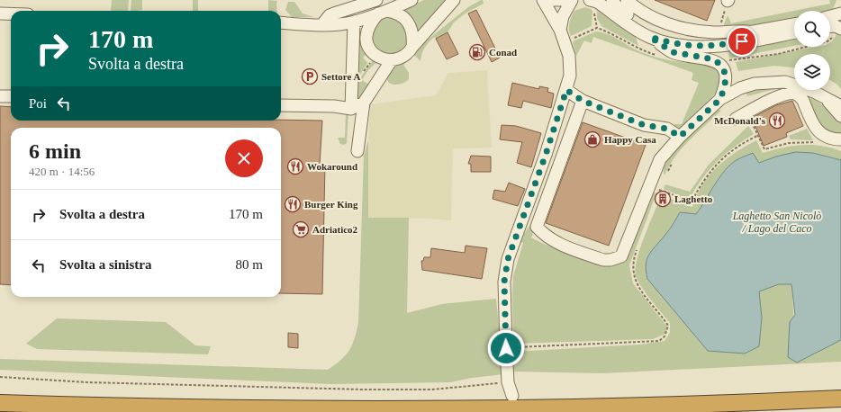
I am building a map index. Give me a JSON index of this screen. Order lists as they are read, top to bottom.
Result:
{
  "water": ["Laghetto San Nicolò / Lago del Caco"],
  "places": {
    "fuel station": ["Conad"],
    "parking": ["Settore A"],
    "restaurant": ["McDonald's", "Wokaround", "Burger King"],
    "shop": ["Happy Casa"],
    "building": ["Laghetto"],
    "supermarket": ["Adriatico2"]
  },
  "page": {
    "turn": ["170 m", "Svolta a destra"],
    "then": "Poi",
    "heading": ["6 min", "420 m · 14:56"],
    "list": [
      {
        "name": "Svolta a destra",
        "value": "170 m"
      },
      {
        "name": "Svolta a sinistra",
        "value": "80 m"
      }
    ]
  }
}
